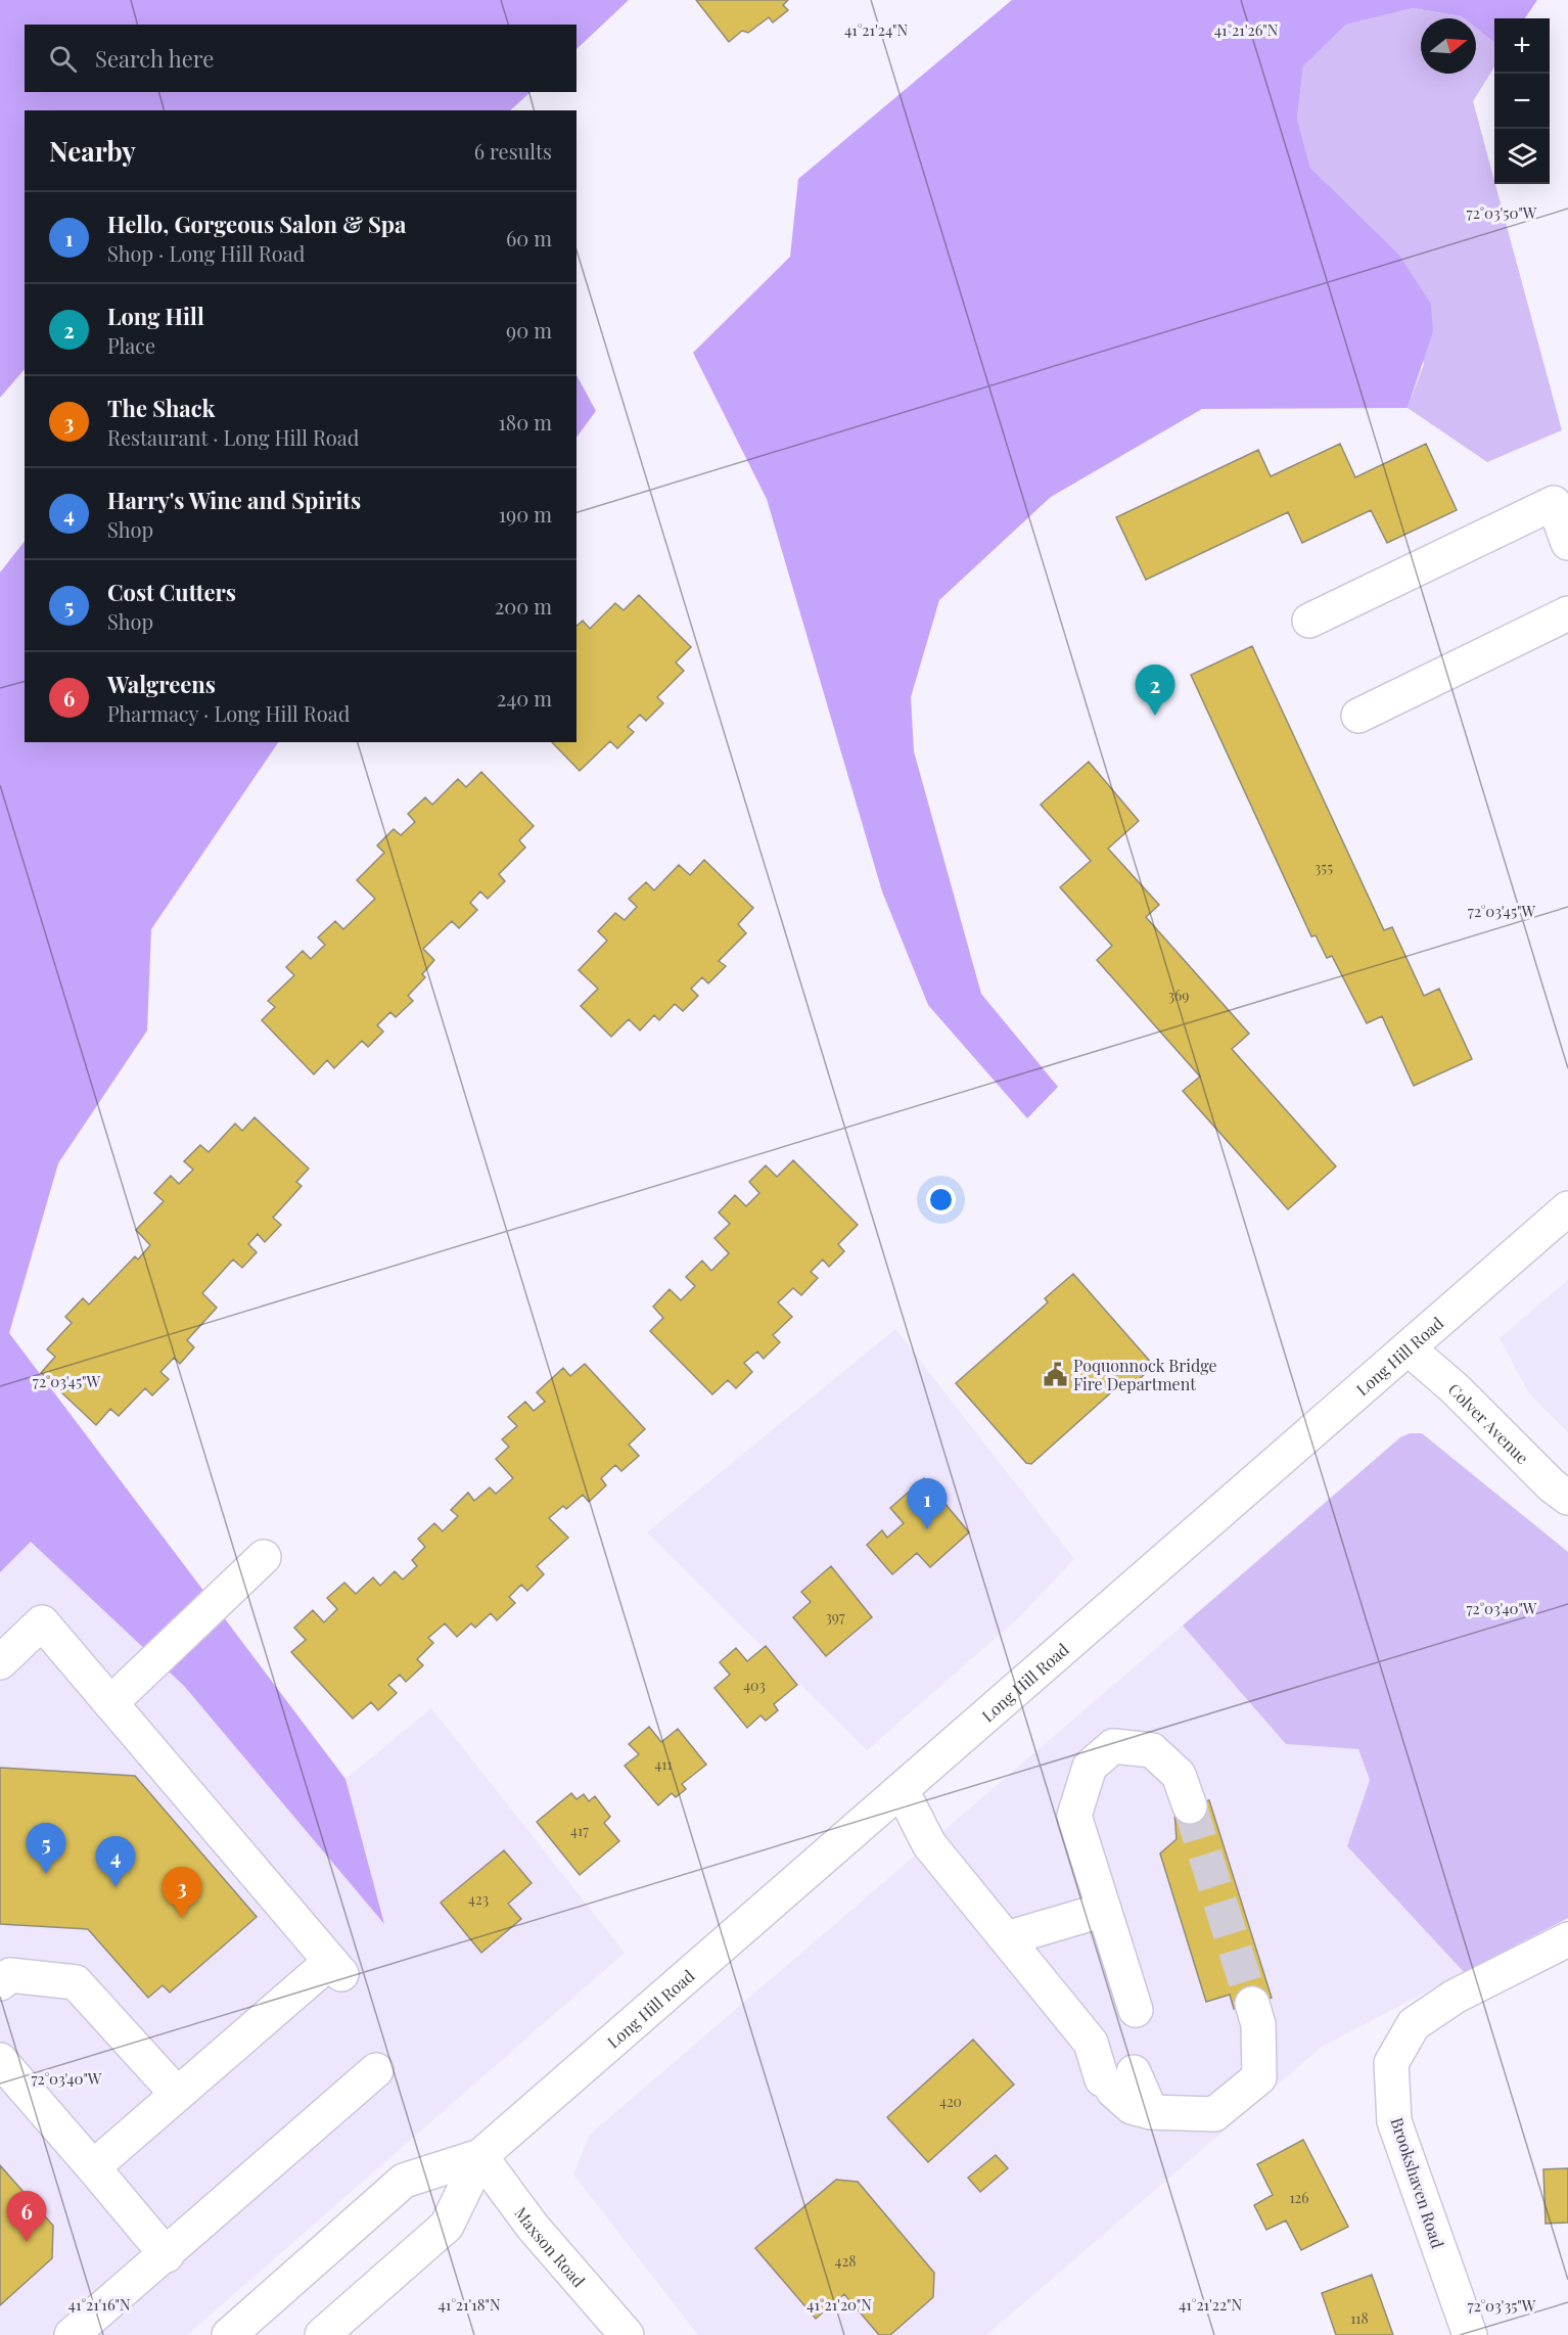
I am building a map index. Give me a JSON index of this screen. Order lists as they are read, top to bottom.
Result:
{
  "streets": {
    "main road": [
      "Long Hill Road",
      "Colver Avenue",
      "Brookshaven Road",
      "Maxson Road"
    ]
  },
  "crossings": [
    ["Long Hill Road", "Colver Avenue"],
    ["Long Hill Road", "Maxson Road"]
  ],
  "places": {
    "public building": ["Poquonnock Bridge Fire Department"]
  },
  "house_numbers": [
    "355",
    "369",
    "397",
    "403",
    "411",
    "417",
    "423",
    "420",
    "126",
    "428",
    "118"
  ],
  "north": "right",
  "page": {
    "map_buttons": ["+", "−"],
    "search": "Search here",
    "heading": ["Nearby", "6 results"],
    "list": [
      {
        "mark": "1",
        "name": "Hello, Gorgeous Salon & Spa",
        "note": "Shop · Long Hill Road",
        "value": "60 m"
      },
      {
        "mark": "2",
        "name": "Long Hill",
        "note": "Place",
        "value": "90 m"
      },
      {
        "mark": "3",
        "name": "The Shack",
        "note": "Restaurant · Long Hill Road",
        "value": "180 m"
      },
      {
        "mark": "4",
        "name": "Harry's Wine and Spirits",
        "note": "Shop",
        "value": "190 m"
      },
      {
        "mark": "5",
        "name": "Cost Cutters",
        "note": "Shop",
        "value": "200 m"
      },
      {
        "mark": "6",
        "name": "Walgreens",
        "note": "Pharmacy · Long Hill Road",
        "value": "240 m"
      }
    ],
    "pins": [
      "2",
      "1",
      "5",
      "4",
      "3",
      "6"
    ]
  },
  "coordinates": [
    "41°21'24\"N",
    "41°21'26\"N",
    "72°03'50\"W",
    "72°03'45\"W",
    "72°03'40\"W",
    "41°21'16\"N",
    "41°21'18\"N",
    "41°21'20\"N",
    "41°21'22\"N",
    "72°03'35\"W"
  ]
}
